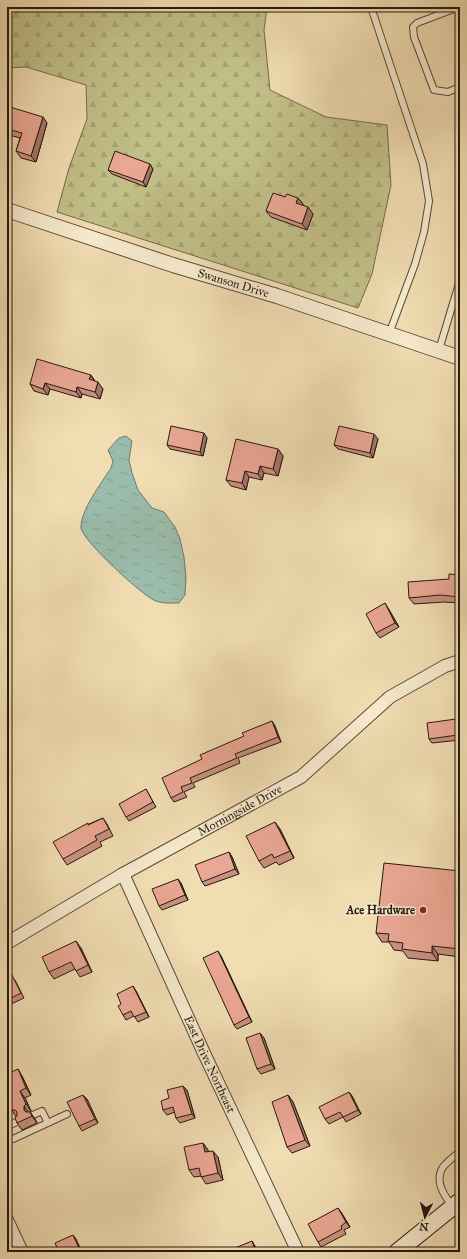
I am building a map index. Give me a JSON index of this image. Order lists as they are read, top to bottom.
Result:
{
  "streets": {
    "street": ["Swanson Drive", "Morningside Drive", "East Drive Northeast"]
  },
  "crossings": [
    ["Morningside Drive", "East Drive Northeast"]
  ],
  "places": ["Ace Hardware"],
  "north": "bottom"
}
